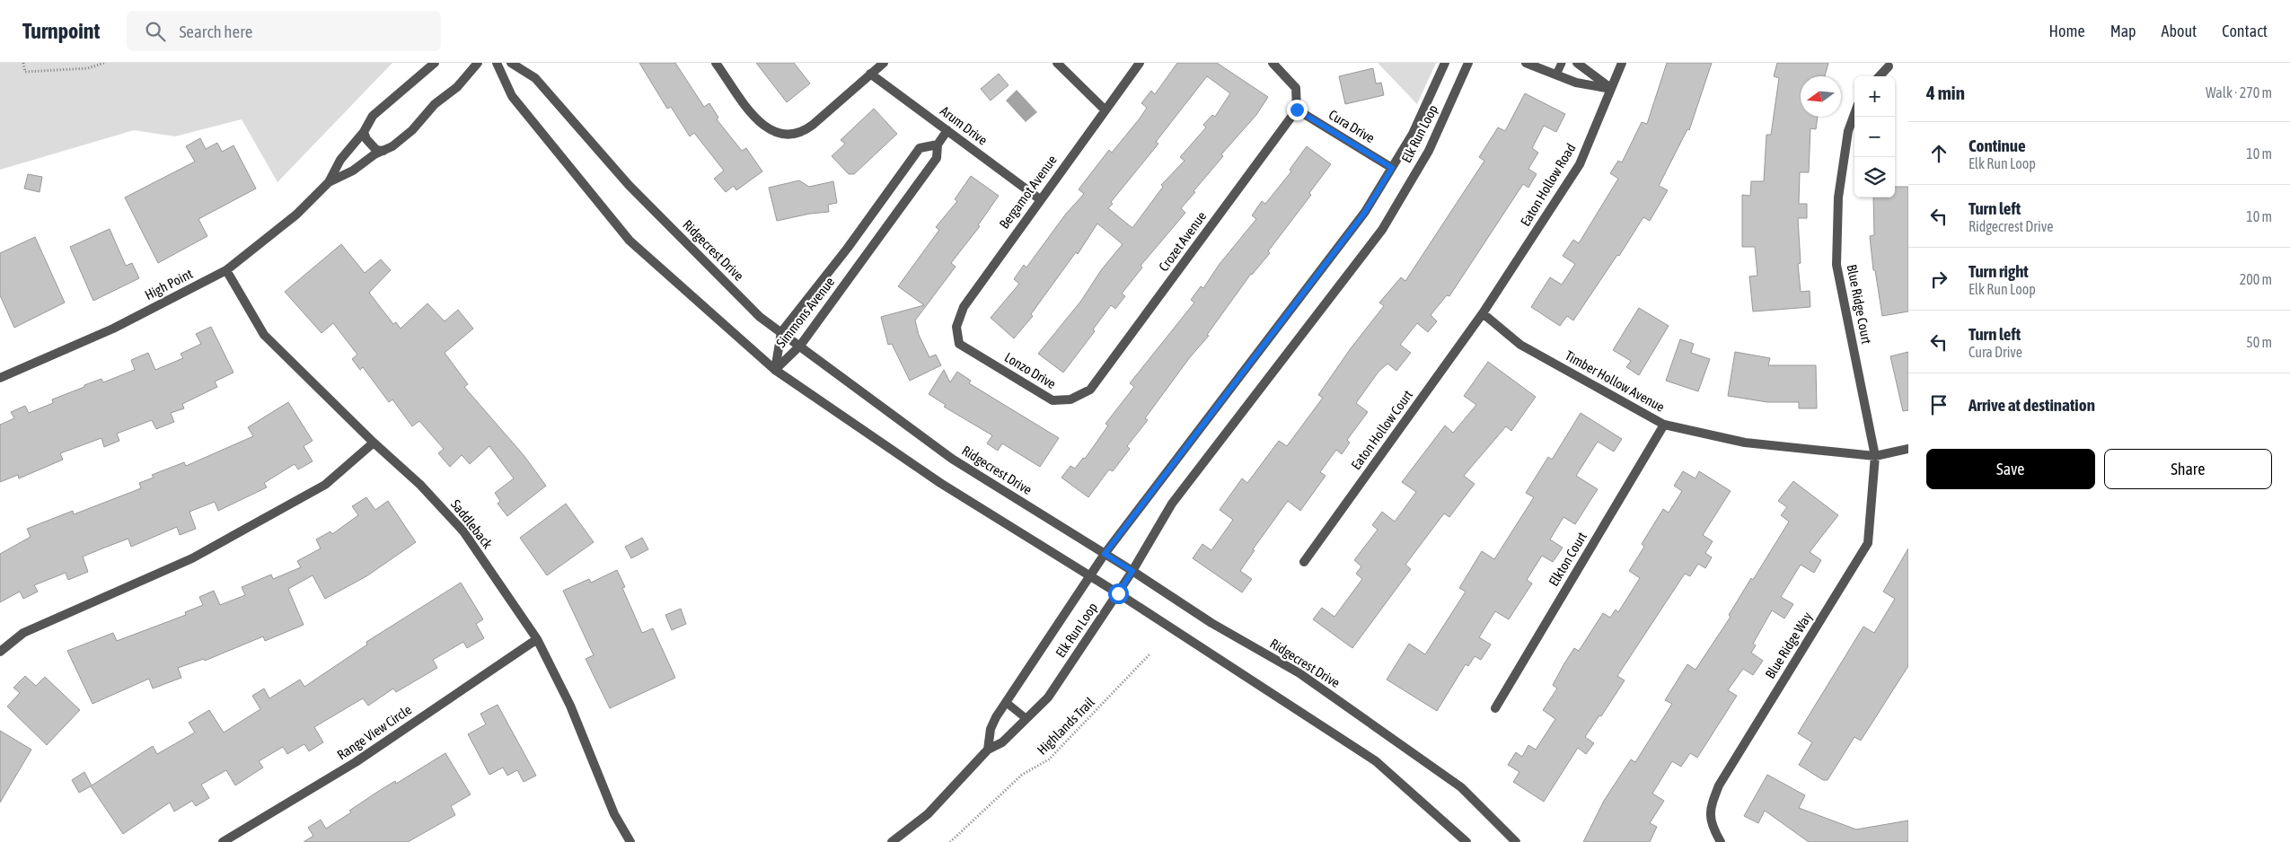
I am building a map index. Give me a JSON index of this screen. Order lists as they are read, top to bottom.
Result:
{
  "streets": {
    "street": [
      "Arum Drive",
      "Cura Drive",
      "Elk Run Loop",
      "Eaton Hollow Road",
      "Bergamot Avenue",
      "Crozet Avenue",
      "Ridgecrest Drive",
      "High Point",
      "Blue Ridge Court",
      "Simmons Avenue",
      "Lonzo Drive",
      "Timber Hollow Avenue",
      "Eaton Hollow Court",
      "Saddleback",
      "Elkton Court",
      "Blue Ridge Way",
      "Range View Circle"
    ],
    "path": ["Highlands Trail"]
  },
  "crossings": [
    ["Arum Drive", "Bergamot Avenue"],
    ["Arum Drive", "Simmons Avenue"],
    ["Cura Drive", "Elk Run Loop"],
    ["Cura Drive", "Crozet Avenue"],
    ["Elk Run Loop", "Ridgecrest Drive"],
    ["Eaton Hollow Road", "Timber Hollow Avenue"],
    ["Eaton Hollow Road", "Eaton Hollow Court"],
    ["Bergamot Avenue", "Lonzo Drive"],
    ["Crozet Avenue", "Lonzo Drive"],
    ["Ridgecrest Drive", "Simmons Avenue"],
    ["High Point", "Saddleback"],
    ["Blue Ridge Court", "Timber Hollow Avenue"],
    ["Blue Ridge Court", "Blue Ridge Way"],
    ["Timber Hollow Avenue", "Eaton Hollow Court"],
    ["Timber Hollow Avenue", "Elkton Court"],
    ["Timber Hollow Avenue", "Blue Ridge Way"],
    ["Saddleback", "Range View Circle"]
  ],
  "north": "left",
  "page": {
    "header": "Turnpoint",
    "search": "Search here",
    "nav": [
      "Home",
      "Map",
      "About",
      "Contact"
    ],
    "heading": ["4 min", "Walk · 270 m"],
    "map_buttons": ["+", "−"],
    "list": [
      ["Continue", "Elk Run Loop", "10 m"],
      ["Turn left", "Ridgecrest Drive", "10 m"],
      ["Turn right", "Elk Run Loop", "200 m"],
      ["Turn left", "Cura Drive", "50 m"],
      "Arrive at destination"
    ],
    "buttons": ["Save", "Share"]
  }
}
